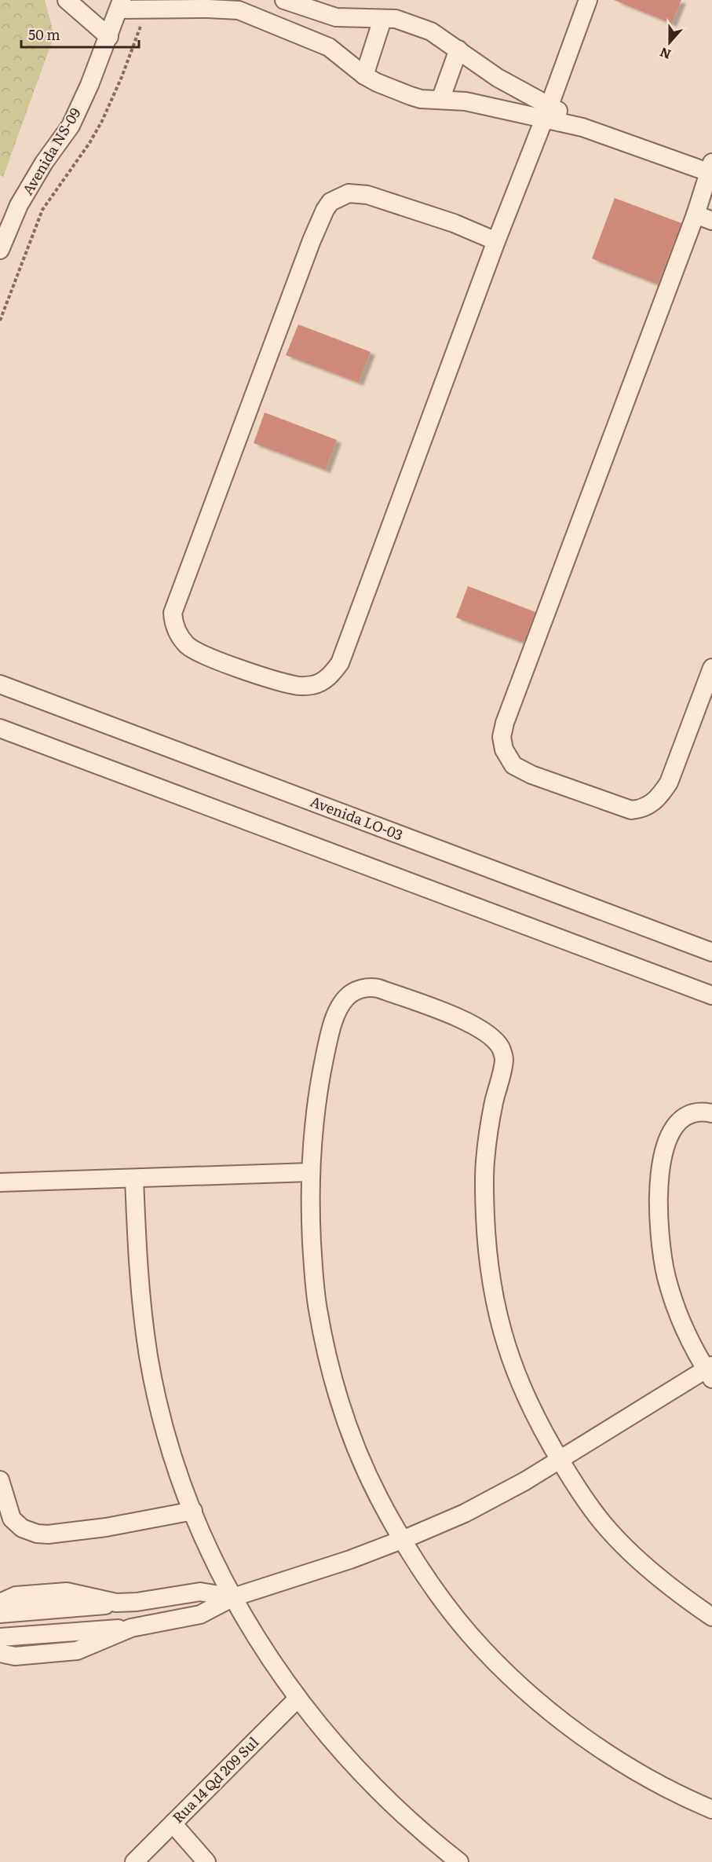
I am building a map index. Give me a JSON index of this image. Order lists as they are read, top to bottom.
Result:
{
  "streets": {
    "street": ["Avenida NS-09", "Avenida LO-03", "Rua 14 Qd 209 Sul"]
  },
  "scale_bar": "50 m",
  "north": "bottom"
}
